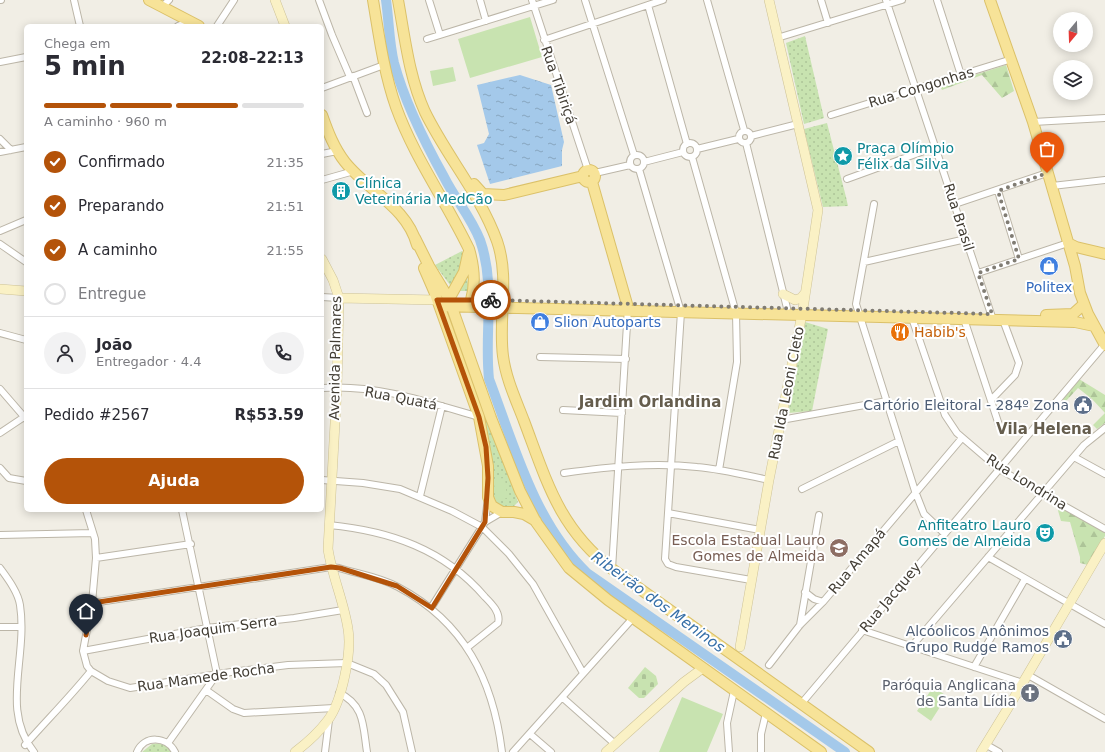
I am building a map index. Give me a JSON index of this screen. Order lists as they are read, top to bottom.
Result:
{
  "streets": {
    "street": [
      "Rua Tibiriçá",
      "Rua Congonhas",
      "Rua Brasil",
      "Avenida Palmares",
      "Rua Ida Leoni Cleto",
      "Rua Quatá",
      "Rua Londrina",
      "Rua Amapá",
      "Rua Jacquey",
      "Rua Joaquim Serra",
      "Rua Mamede Rocha"
    ]
  },
  "crossings": [
    ["Rua Congonhas", "Rua Brasil"],
    ["Avenida Palmares", "Rua Quatá"],
    ["Avenida Palmares", "Rua Joaquim Serra"],
    ["Avenida Palmares", "Rua Mamede Rocha"],
    ["Rua Londrina", "Rua Amapá"],
    ["Rua Londrina", "Rua Jacquey"]
  ],
  "districts": ["Jardim Orlandina", "Vila Helena"],
  "water": ["Ribeirão dos Meninos"],
  "places": {
    "place": ["Praça Olímpio Félix da Silva"],
    "building": ["Clínica Veterinária MedCão"],
    "shop": ["Politex", "Slion Autoparts"],
    "restaurant": ["Habib's"],
    "public building": ["Cartório Eleitoral - 284º Zona", "Alcóolicos Anônimos Grupo Rudge Ramos"],
    "theatre": ["Anfiteatro Lauro Gomes de Almeida"],
    "school or university": ["Escola Estadual Lauro Gomes de Almeida"],
    "church": ["Paróquia Anglicana de Santa Lídia"]
  },
  "north": "bottom",
  "page": {
    "heading": ["5 min", "Chega em", "22:08–22:13"],
    "panel": [
      "João",
      "Entregador · 4.4",
      "Pedido #2567",
      "R$53.59"
    ],
    "bar": "A caminho · 960 m",
    "list": [
      ["Confirmado", "21:35"],
      ["Preparando", "21:51"],
      ["A caminho", "21:55"],
      "Entregue"
    ],
    "buttons": "Ajuda"
  }
}
